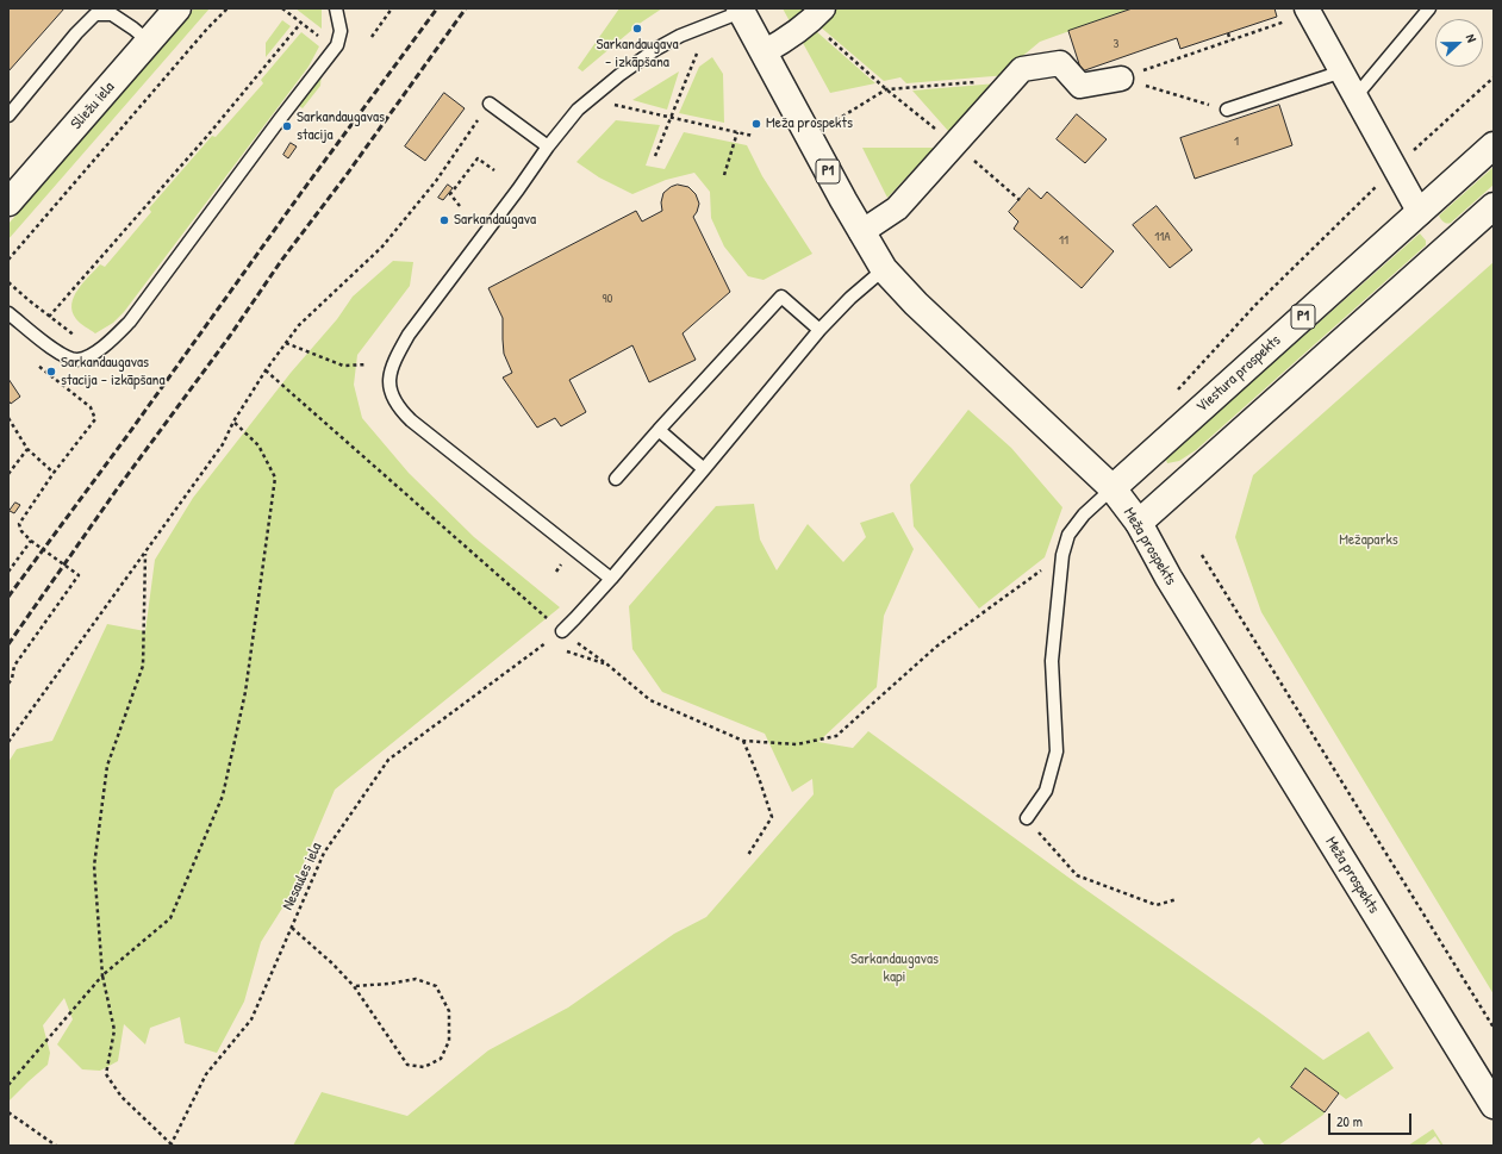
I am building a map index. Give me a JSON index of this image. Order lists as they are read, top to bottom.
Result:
{
  "streets": {
    "main road": [
      "Sliežu iela",
      "P1",
      "Viestura prospekts",
      "Meža prospekts"
    ],
    "path": ["Nesaules iela"]
  },
  "crossings": [
    ["Viestura prospekts", "Meža prospekts"]
  ],
  "parks": ["Mežaparks", "Sarkandaugavas kapi"],
  "places": [
    "Sarkandaugava - izkāpšana",
    "Meža prospekts",
    "Sarkandaugavas stacija",
    "Sarkandaugava",
    "Sarkandaugavas stacija - izkāpšana"
  ],
  "house_numbers": [
    "3",
    "1",
    "11A",
    "11",
    "90"
  ],
  "scale_bar": "20 m",
  "north": "right"
}
